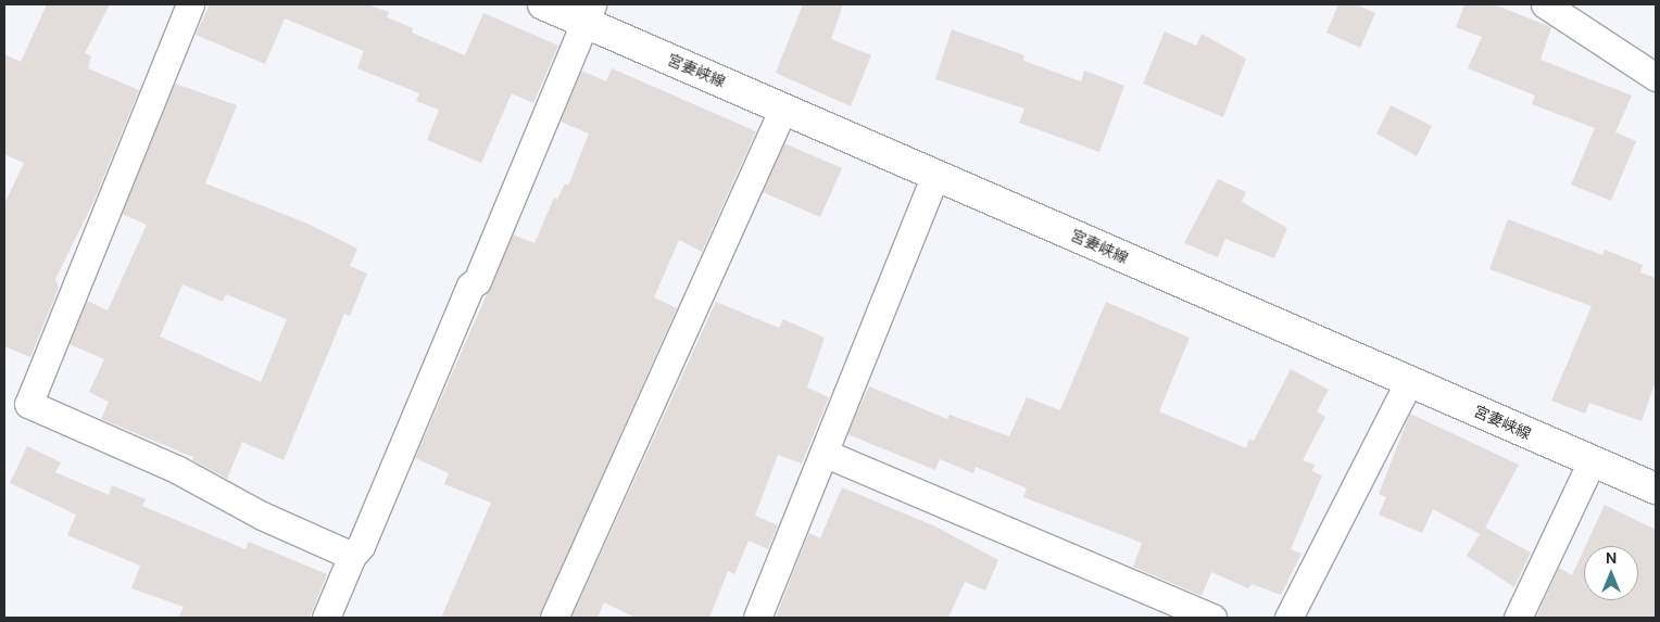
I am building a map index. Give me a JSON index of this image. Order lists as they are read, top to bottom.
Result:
{
  "streets": {
    "main road": ["宮妻峡線"]
  },
  "north": "top"
}
